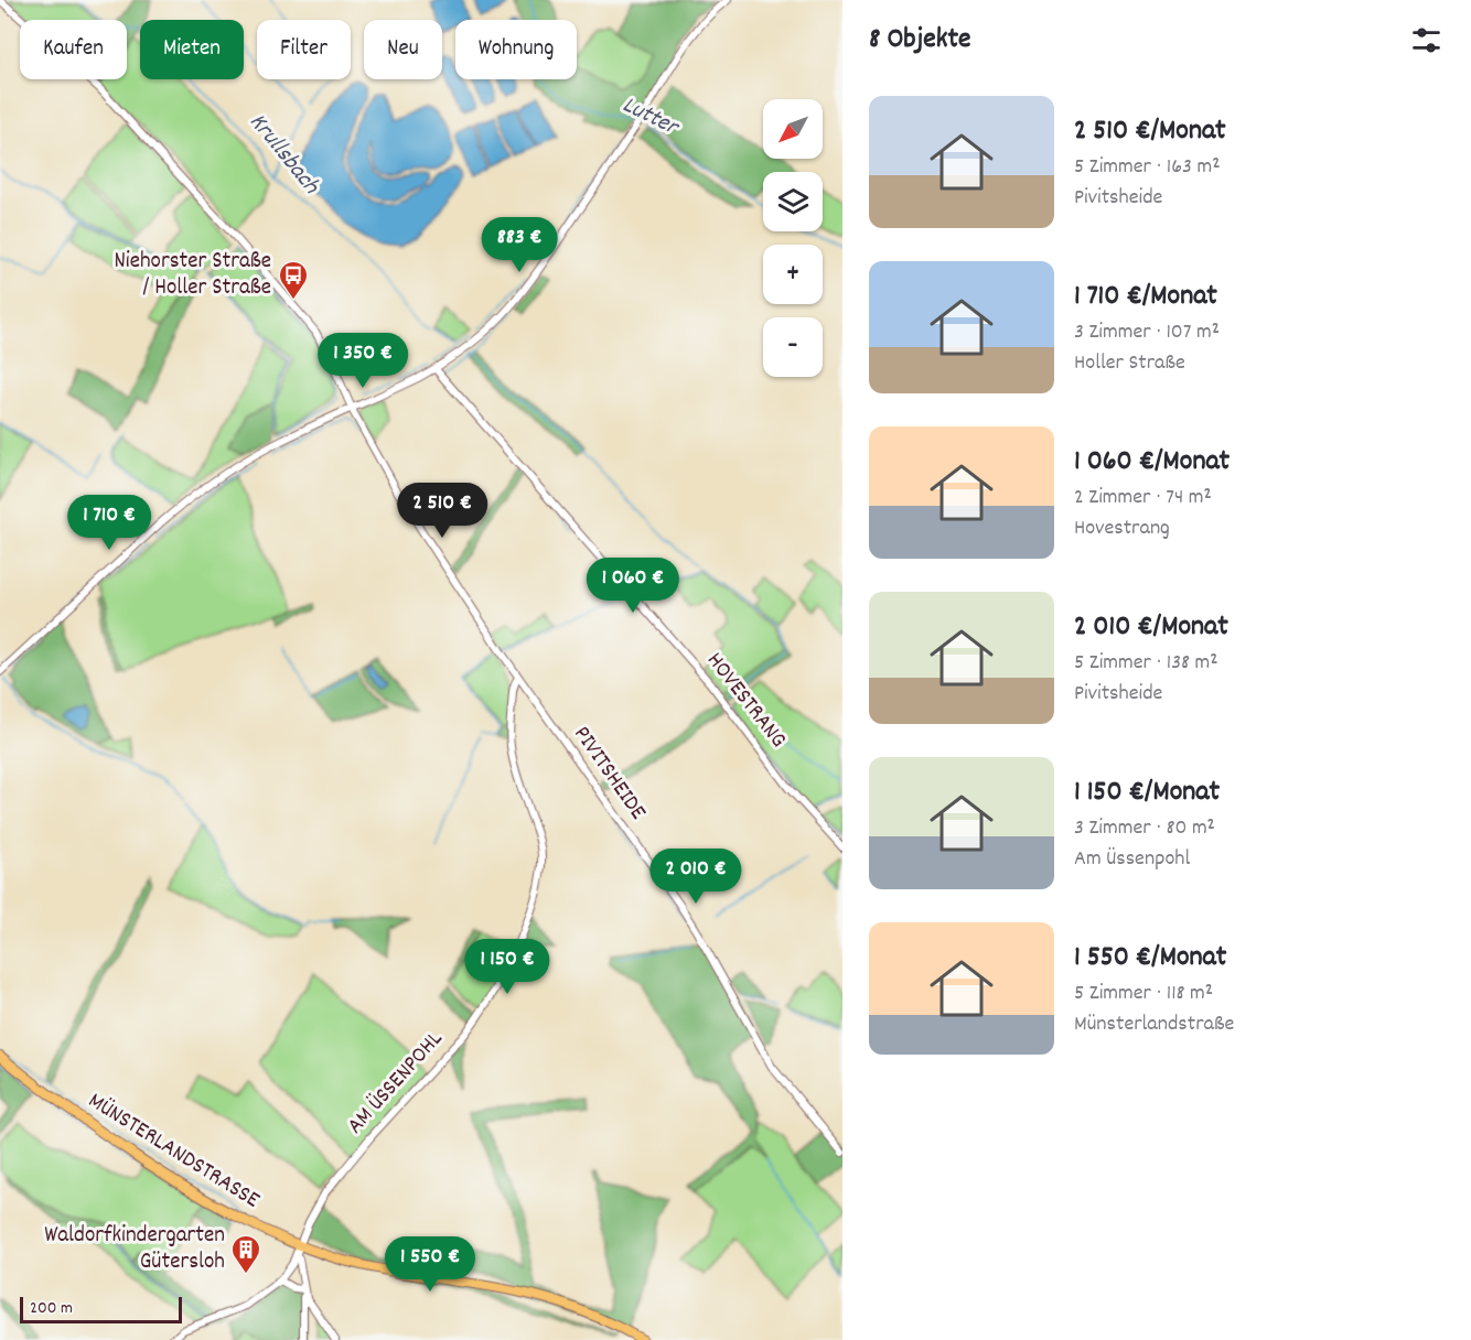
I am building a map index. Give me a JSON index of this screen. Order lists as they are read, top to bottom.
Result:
{
  "streets": {
    "main road": ["MÜNSTERLANDSTRASSE"],
    "street": ["HOVESTRANG", "PIVITSHEIDE", "AM ÜSSENPOHL"]
  },
  "crossings": [
    ["PIVITSHEIDE", "AM ÜSSENPOHL"],
    ["AM ÜSSENPOHL", "MÜNSTERLANDSTRASSE"]
  ],
  "water": ["Lutter", "Krullsbach"],
  "places": {
    "bus stop": ["Niehorster Straße / Holler Straße"],
    "building": ["Waldorfkindergarten Gütersloh"]
  },
  "scale_bar": "200 m",
  "north": "bottom left",
  "page": {
    "heading": "8 Objekte",
    "chip": [
      "Kaufen",
      "Mieten",
      "Filter",
      "Neu",
      "Wohnung"
    ],
    "list": [
      {
        "name": "2 510 €/Monat",
        "note": "5 Zimmer · 163 m² · Pivitsheide"
      },
      {
        "name": "1 710 €/Monat",
        "note": "3 Zimmer · 107 m² · Holler Straße"
      },
      {
        "name": "1 060 €/Monat",
        "note": "2 Zimmer · 74 m² · Hovestrang"
      },
      {
        "name": "2 010 €/Monat",
        "note": "5 Zimmer · 138 m² · Pivitsheide"
      },
      {
        "name": "1 150 €/Monat",
        "note": "3 Zimmer · 80 m² · Am Üssenpohl"
      },
      {
        "name": "1 550 €/Monat",
        "note": "5 Zimmer · 118 m² · Münsterlandstraße"
      }
    ],
    "map_buttons": ["+", "−"],
    "price": [
      "883 €",
      "1 350 €",
      "2 510 €",
      "1 710 €",
      "1 060 €",
      "2 010 €",
      "1 150 €",
      "1 550 €"
    ],
    "scale": "200 m"
  }
}
